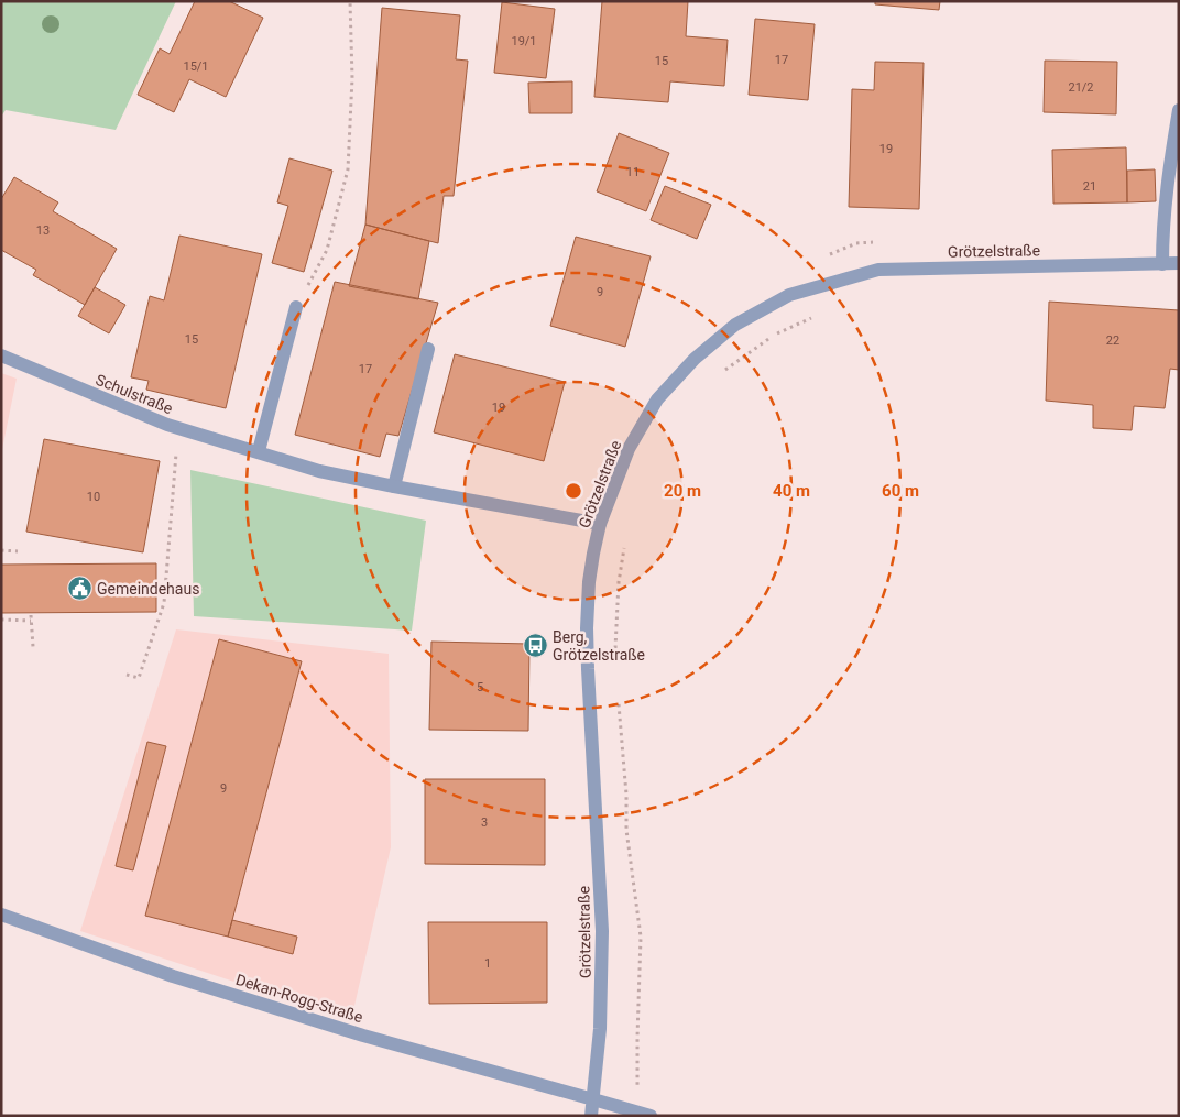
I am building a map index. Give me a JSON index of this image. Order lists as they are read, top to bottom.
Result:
{
  "streets": {
    "street": ["Grötzelstraße", "Schulstraße", "Dekan-Rogg-Straße"]
  },
  "crossings": [
    ["Grötzelstraße", "Schulstraße"],
    ["Grötzelstraße", "Dekan-Rogg-Straße"]
  ],
  "places": {
    "public building": ["Gemeindehaus"],
    "bus stop": ["Berg, Grötzelstraße"]
  },
  "house_numbers": [
    "19/1",
    "17",
    "15",
    "15/1",
    "21/2",
    "19",
    "11",
    "21",
    "13",
    "9",
    "15",
    "22",
    "17",
    "19",
    "10",
    "5",
    "9",
    "3",
    "1"
  ],
  "rings": ["20 m", "40 m", "60 m"]
}
